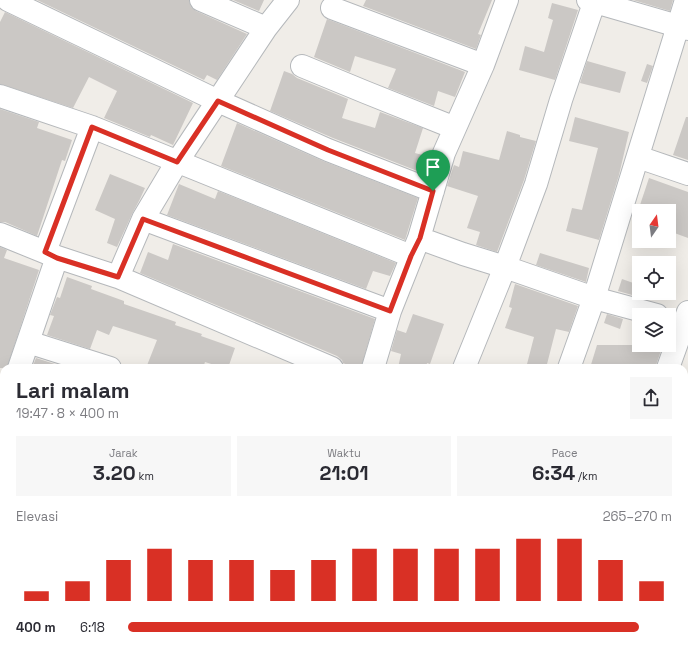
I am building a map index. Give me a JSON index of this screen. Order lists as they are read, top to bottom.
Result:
{
  "north": "top",
  "page": {
    "heading": ["Lari malam", "19:47 · 8 × 400 m"],
    "stats": [
      ["Jarak", "3.20 km"],
      ["Waktu", "21:01"],
      ["Pace", "6:34 /km"]
    ],
    "chart": ["Elevasi", "265–270 m"],
    "list": [
      {
        "name": "400 m",
        "note": "6:18"
      }
    ]
  }
}
